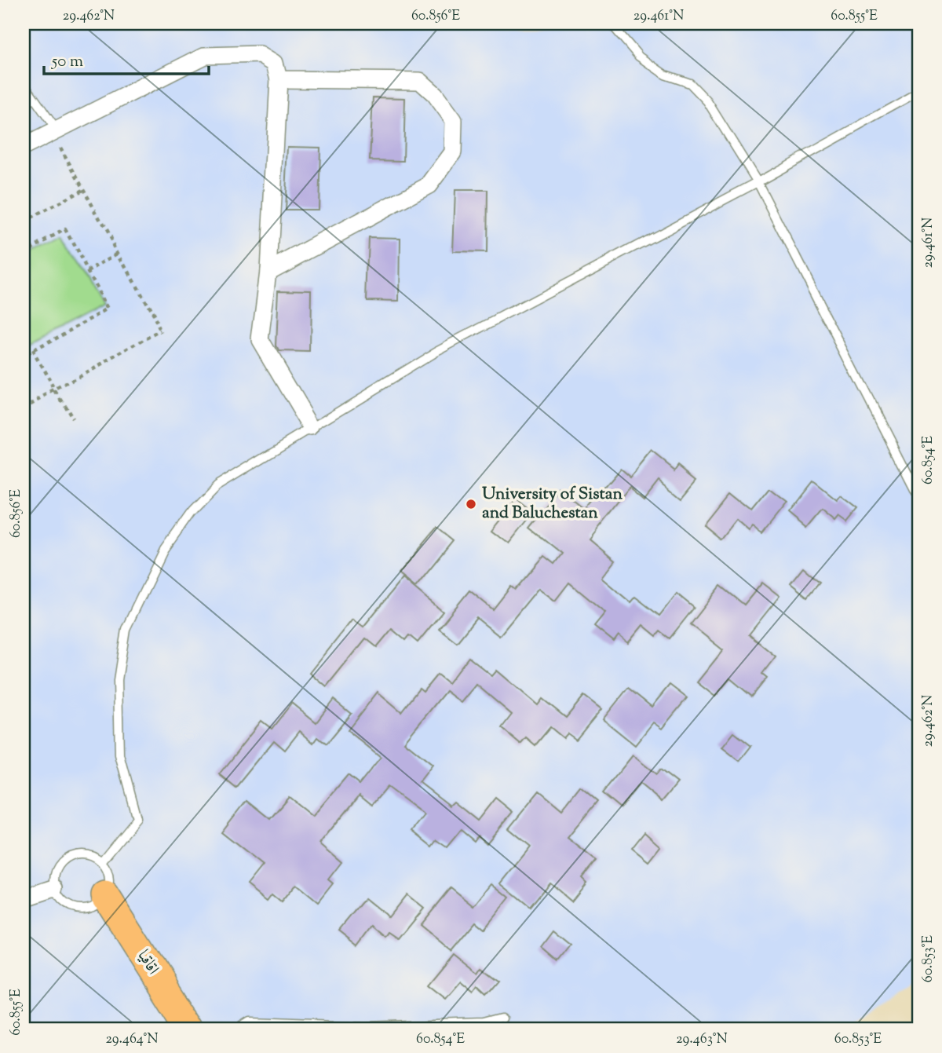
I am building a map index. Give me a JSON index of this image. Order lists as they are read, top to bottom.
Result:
{
  "streets": {
    "main road": ["اقاقیا"]
  },
  "places": ["University of Sistan and Baluchestan"],
  "scale_bar": "50 m",
  "coordinates": [
    "29.462°N",
    "60.856°E",
    "29.461°N",
    "60.855°E",
    "60.854°E",
    "60.853°E",
    "29.464°N",
    "29.463°N"
  ]
}
